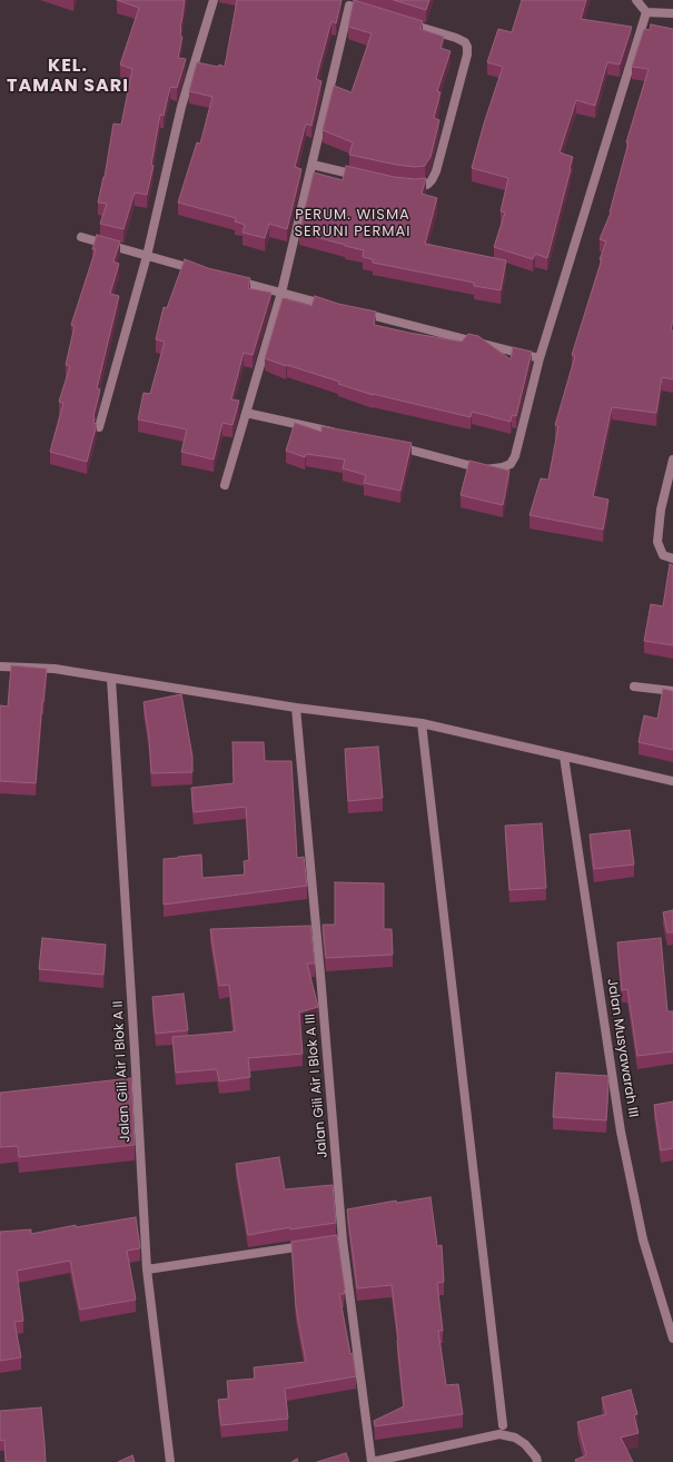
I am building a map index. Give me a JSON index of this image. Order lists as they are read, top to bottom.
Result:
{
  "streets": {
    "street": ["Jalan Musyawarah III", "Jalan Gili Air I Blok A II", "Jalan Gili Air I Blok A III"]
  },
  "districts": ["KEL. TAMAN SARI", "PERUM. WISMA SERUNI PERMAI"]
}
